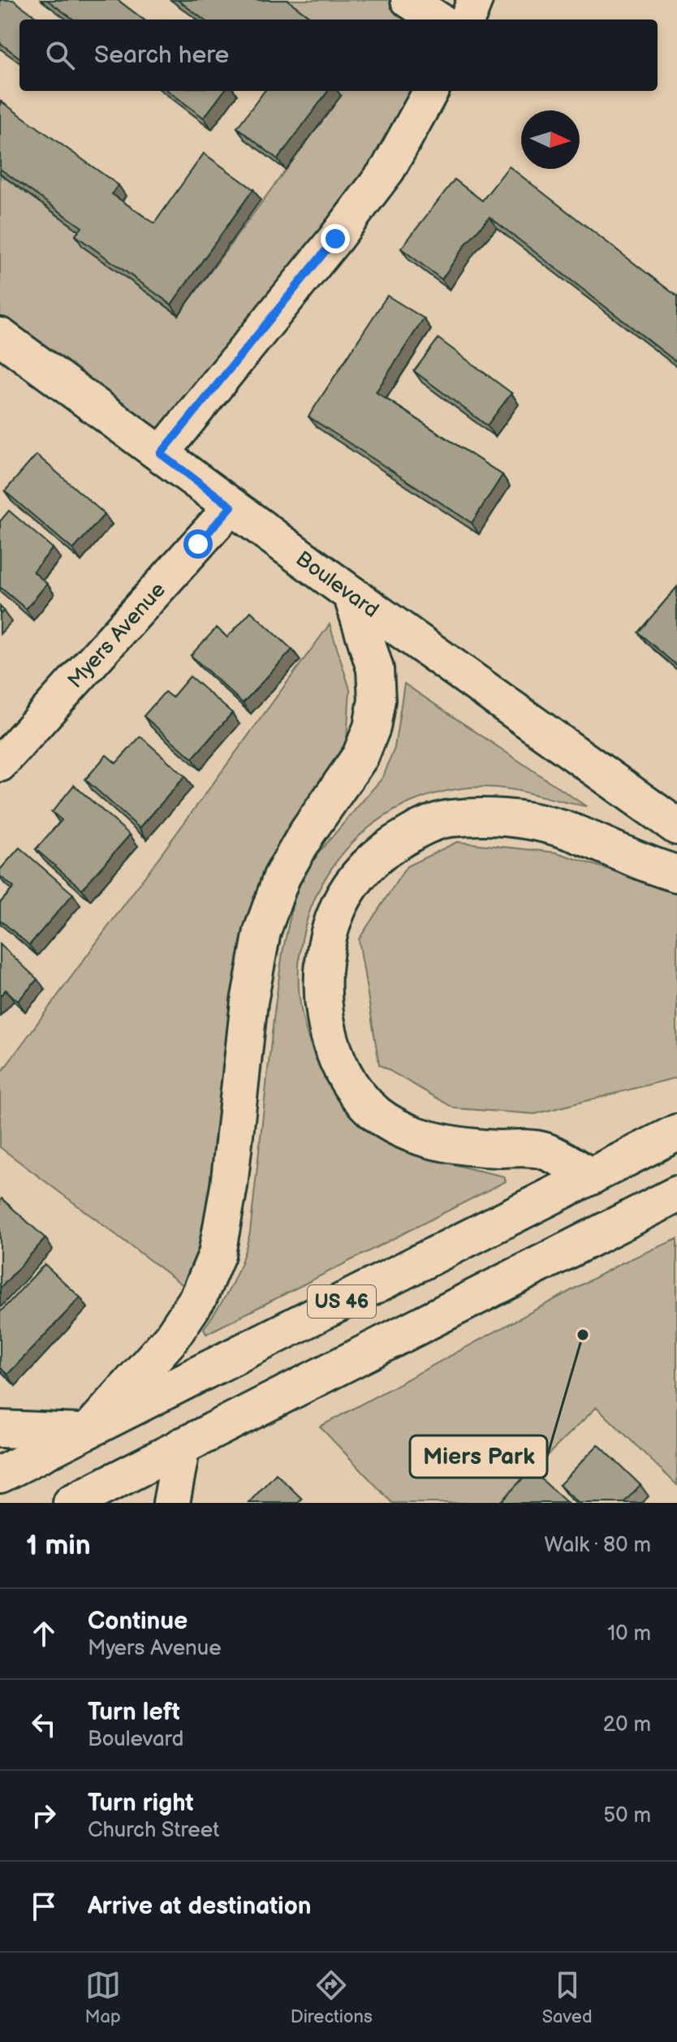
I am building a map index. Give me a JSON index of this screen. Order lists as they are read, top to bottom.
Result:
{
  "streets": {
    "main road": ["Boulevard", "US 46"],
    "street": ["Myers Avenue"]
  },
  "crossings": [
    ["Boulevard", "Myers Avenue"]
  ],
  "places": ["Miers Park"],
  "north": "right",
  "page": {
    "search": "Search here",
    "heading": ["1 min", "Walk · 80 m"],
    "list": [
      ["Continue", "Myers Avenue", "10 m"],
      ["Turn left", "Boulevard", "20 m"],
      ["Turn right", "Church Street", "50 m"],
      "Arrive at destination"
    ],
    "nav": ["Map", "Directions", "Saved"]
  }
}
